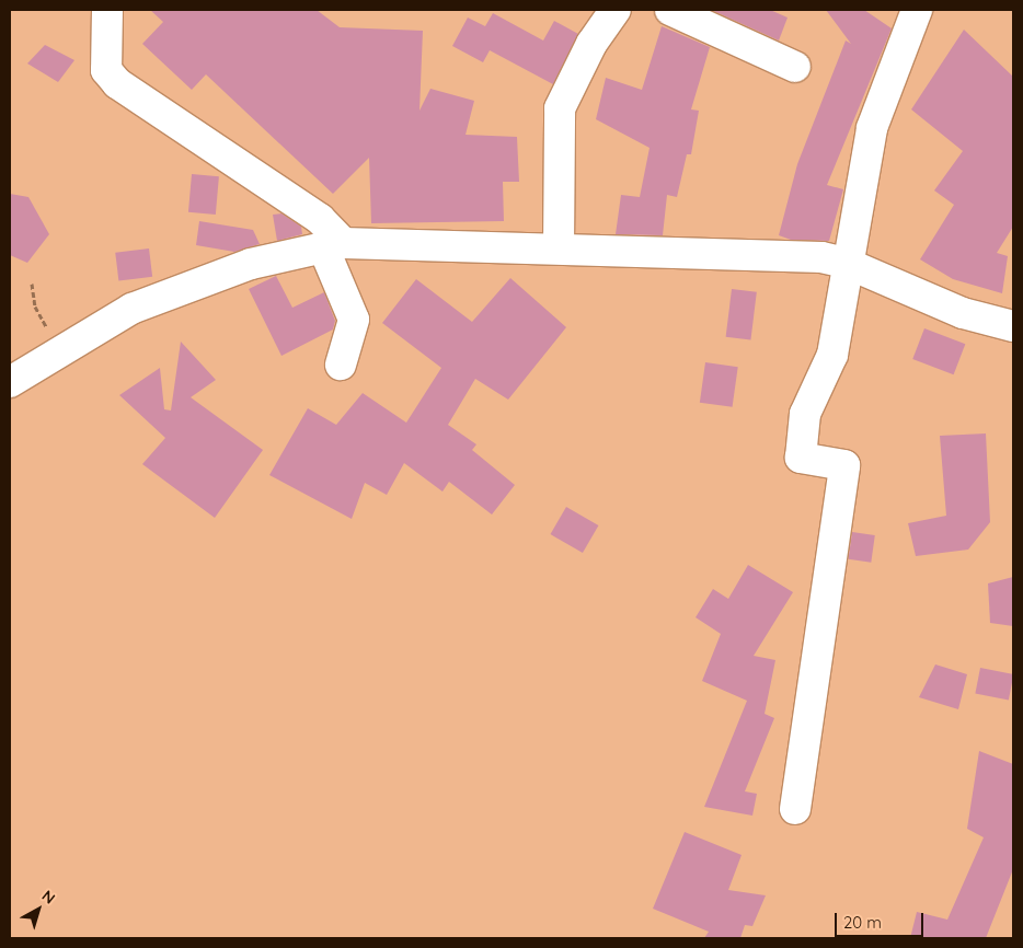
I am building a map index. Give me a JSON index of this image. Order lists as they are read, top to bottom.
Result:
{
  "scale_bar": "20 m",
  "north": "top right"
}
